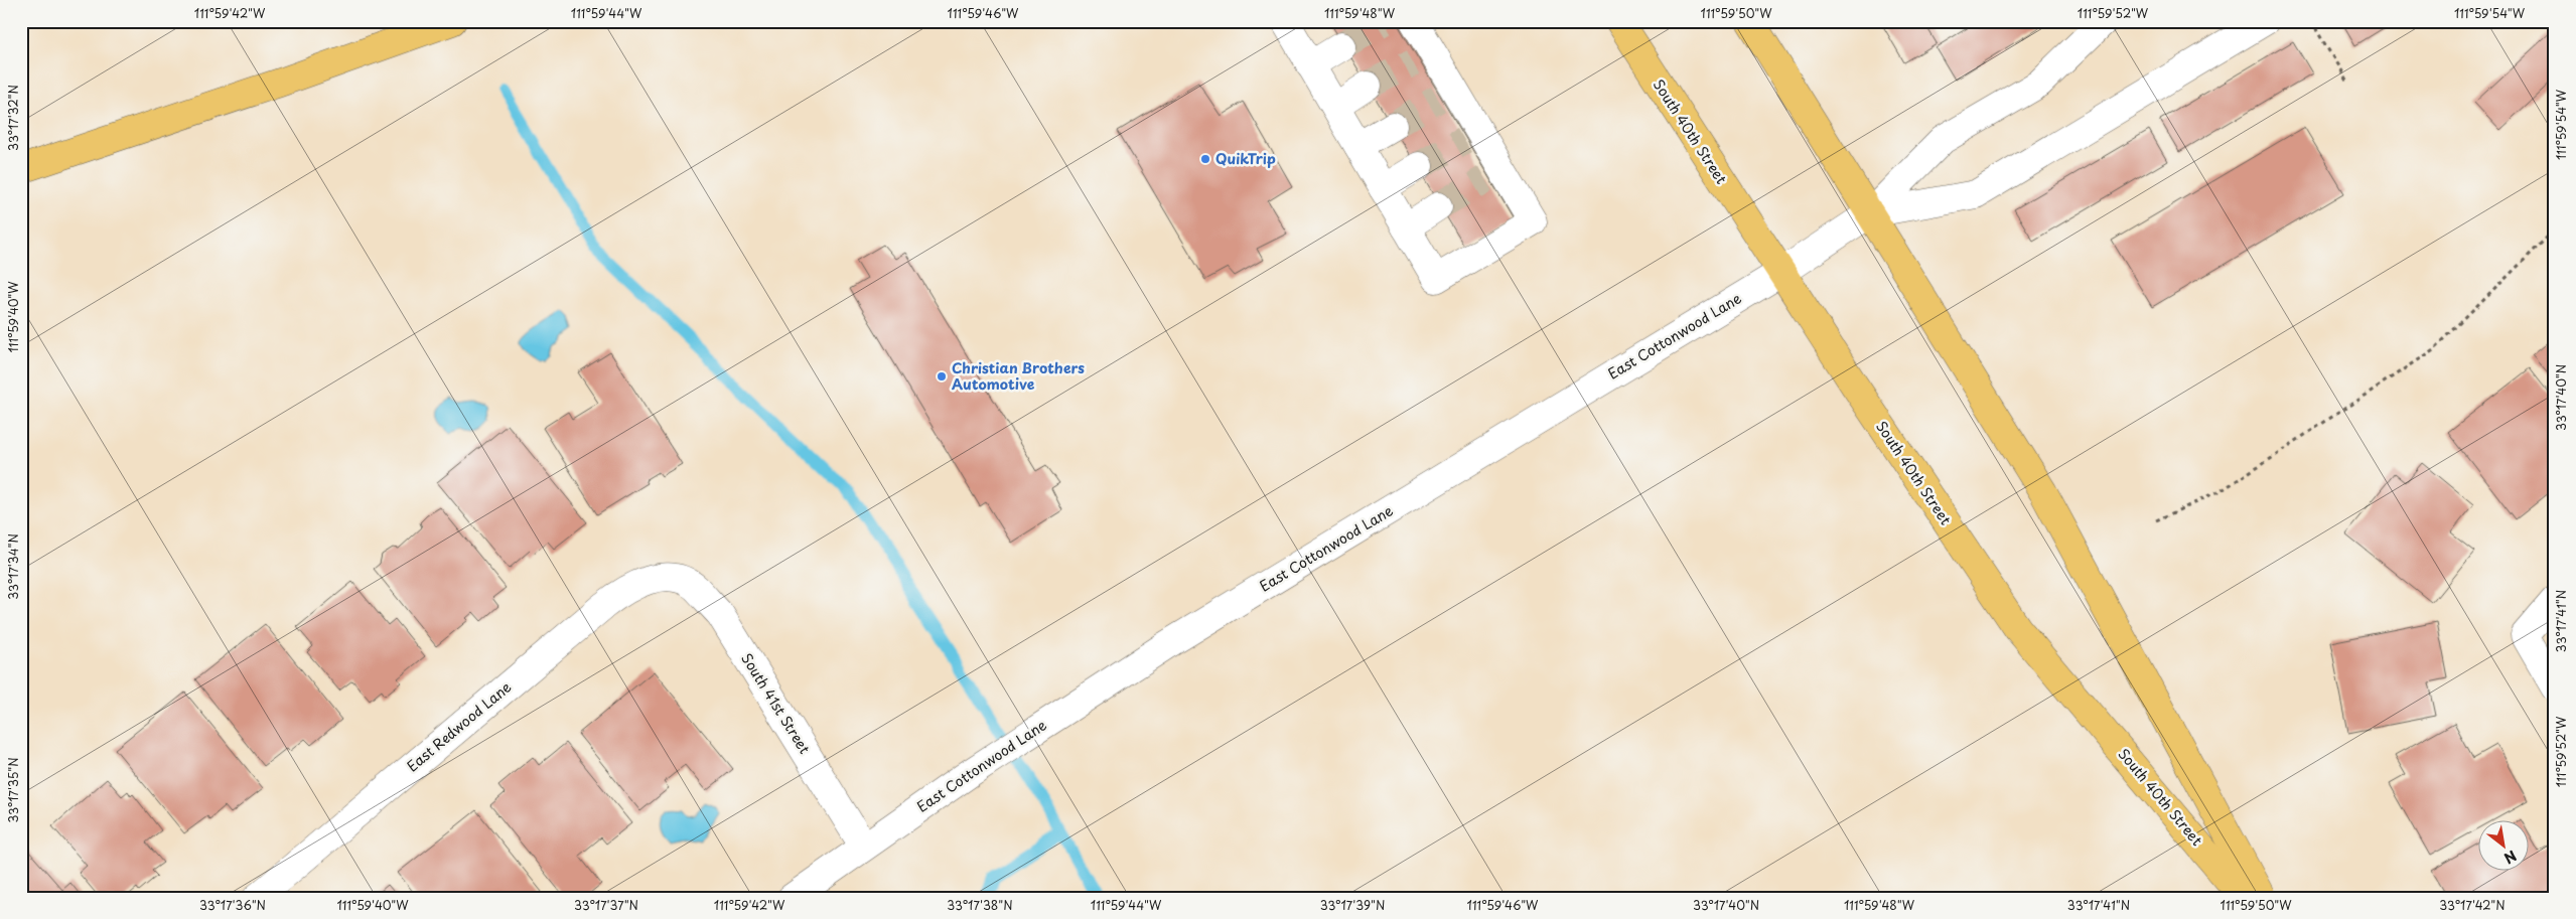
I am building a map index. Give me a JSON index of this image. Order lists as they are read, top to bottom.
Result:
{
  "streets": {
    "main road": ["South 40th Street"],
    "street": ["East Cottonwood Lane", "South 41st Street", "East Redwood Lane"]
  },
  "crossings": [
    ["South 40th Street", "East Cottonwood Lane"],
    ["East Cottonwood Lane", "South 41st Street"],
    ["South 41st Street", "East Redwood Lane"]
  ],
  "places": ["QuikTrip", "Christian Brothers Automotive"],
  "north": "bottom right",
  "coordinates": [
    "111°59'42\"W",
    "111°59'44\"W",
    "111°59'46\"W",
    "111°59'48\"W",
    "111°59'50\"W",
    "111°59'52\"W",
    "111°59'54\"W",
    "33°17'32\"N",
    "111°59'40\"W",
    "33°17'40\"N",
    "33°17'34\"N",
    "33°17'41\"N",
    "33°17'35\"N",
    "33°17'36\"N",
    "33°17'37\"N",
    "33°17'38\"N",
    "33°17'39\"N",
    "33°17'42\"N"
  ]
}
